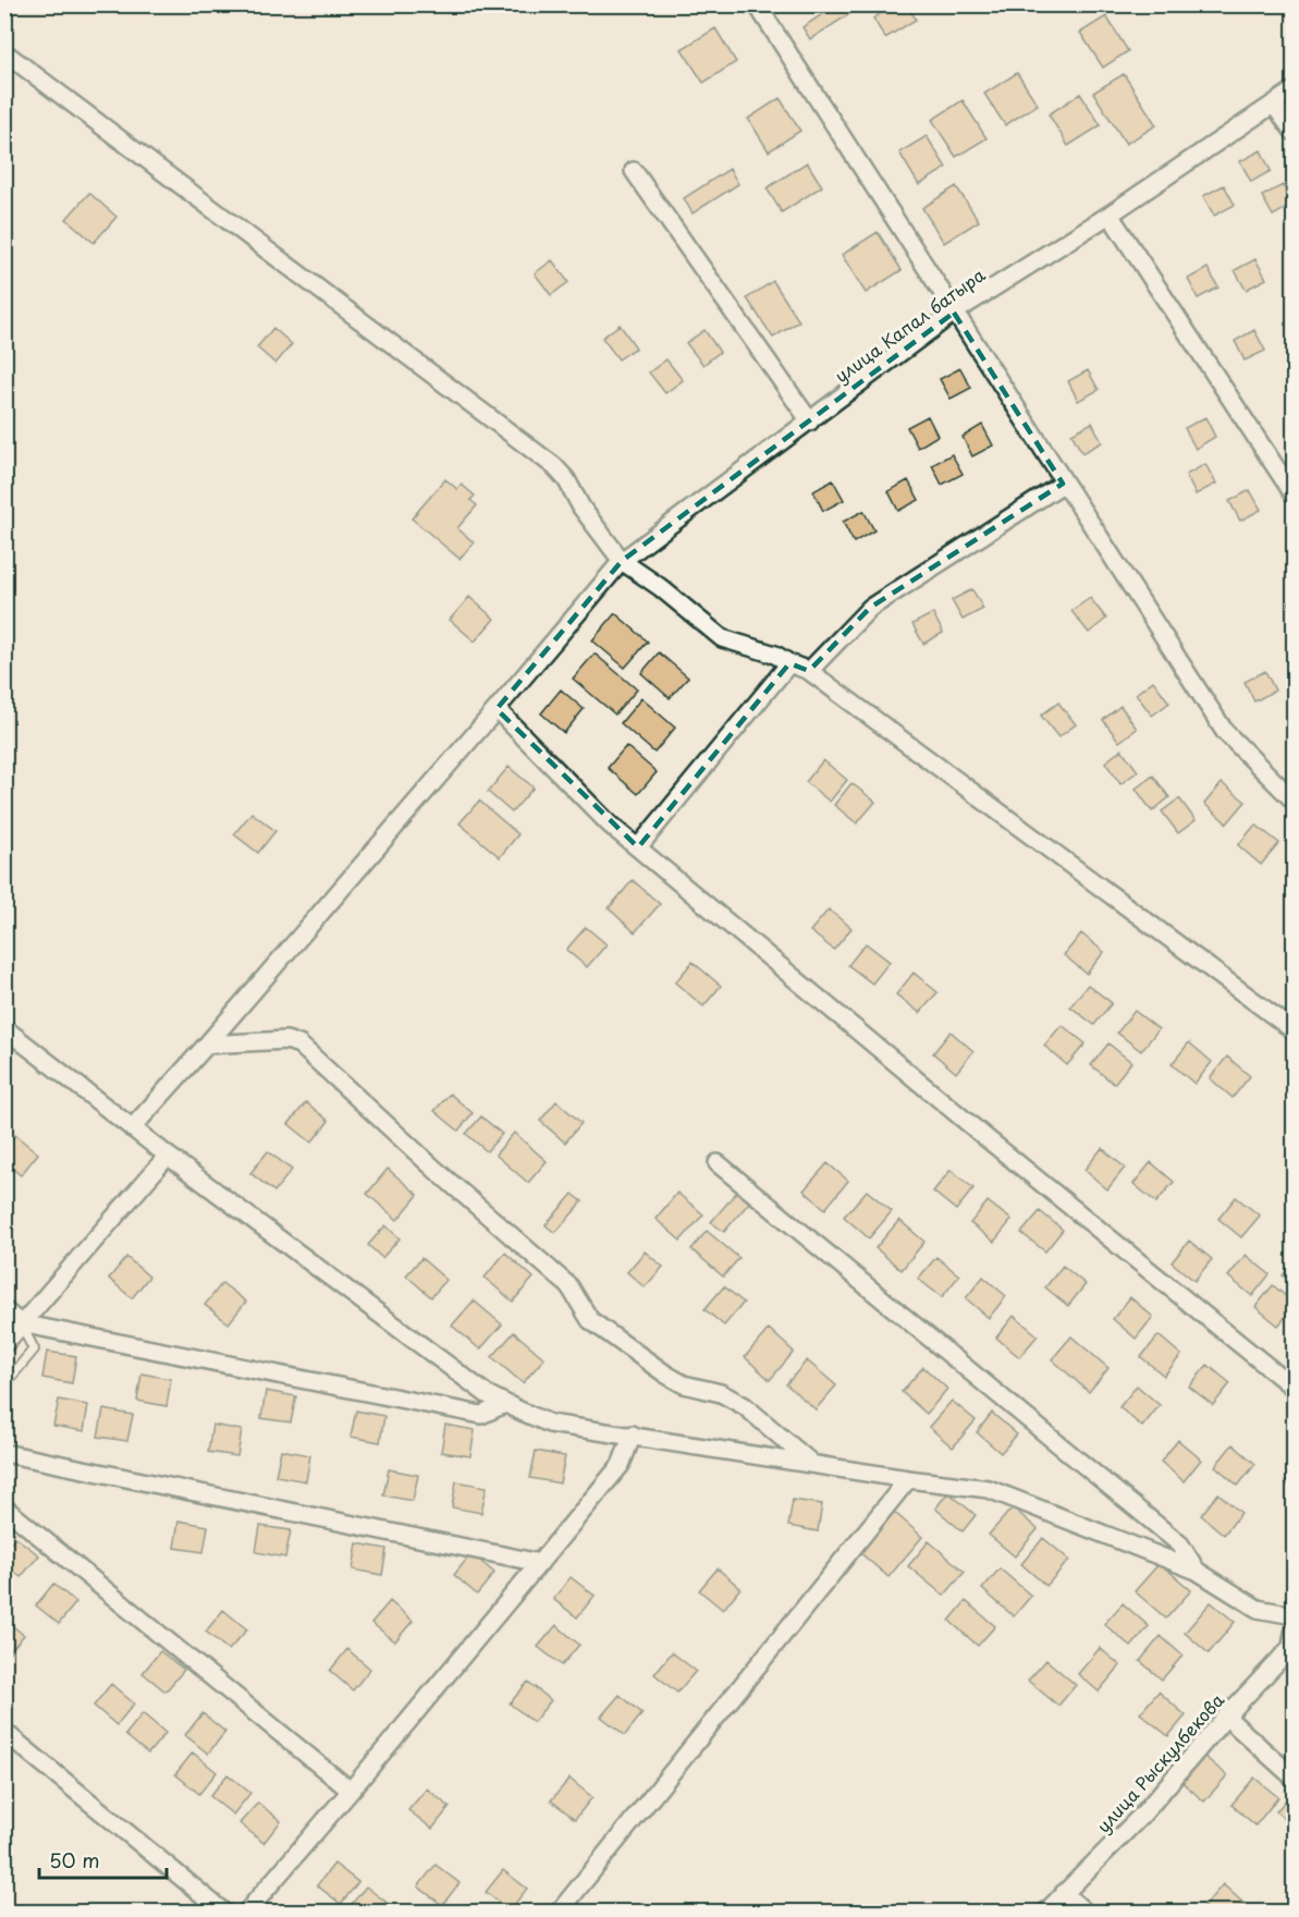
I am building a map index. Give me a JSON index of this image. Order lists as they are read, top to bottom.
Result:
{
  "streets": {
    "street": ["улица Капал батыра", "улица Рыскулбекова"]
  },
  "scale_bar": "50 m"
}
